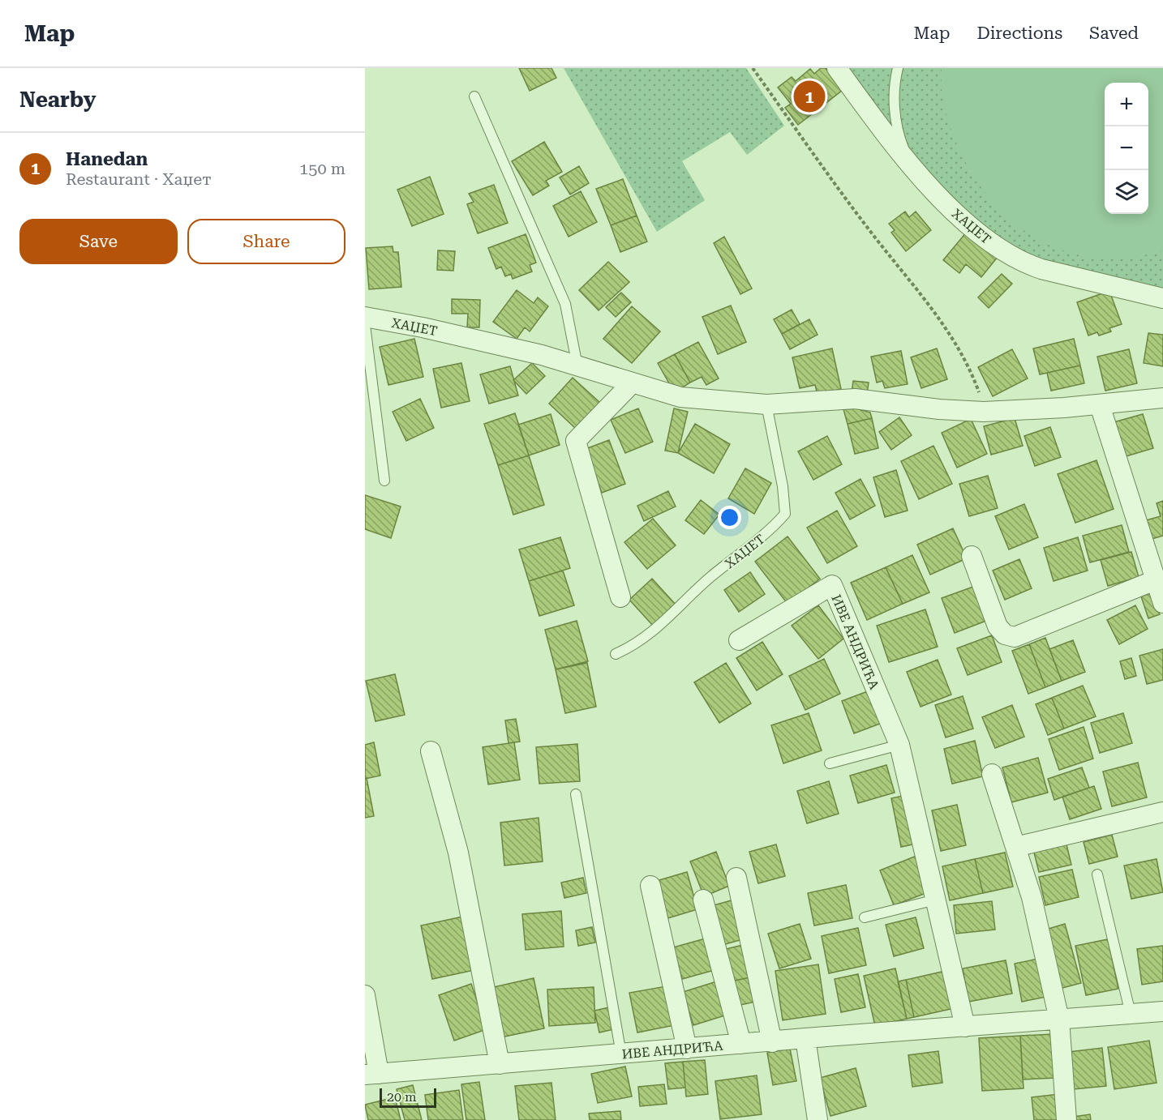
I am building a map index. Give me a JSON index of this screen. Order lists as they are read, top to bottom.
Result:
{
  "streets": {
    "street": ["ХАЏЕТ", "ИВЕ АНДРИЋА"]
  },
  "scale_bar": "20 m",
  "page": {
    "header": "Map",
    "nav": ["Map", "Directions", "Saved"],
    "heading": "Nearby",
    "pins": "1",
    "map_buttons": ["+", "−"],
    "list": [
      {
        "mark": "1",
        "name": "Hanedan",
        "note": "Restaurant · Хаџет",
        "value": "150 m"
      }
    ],
    "buttons": ["Save", "Share"],
    "scale": "20 m"
  }
}
